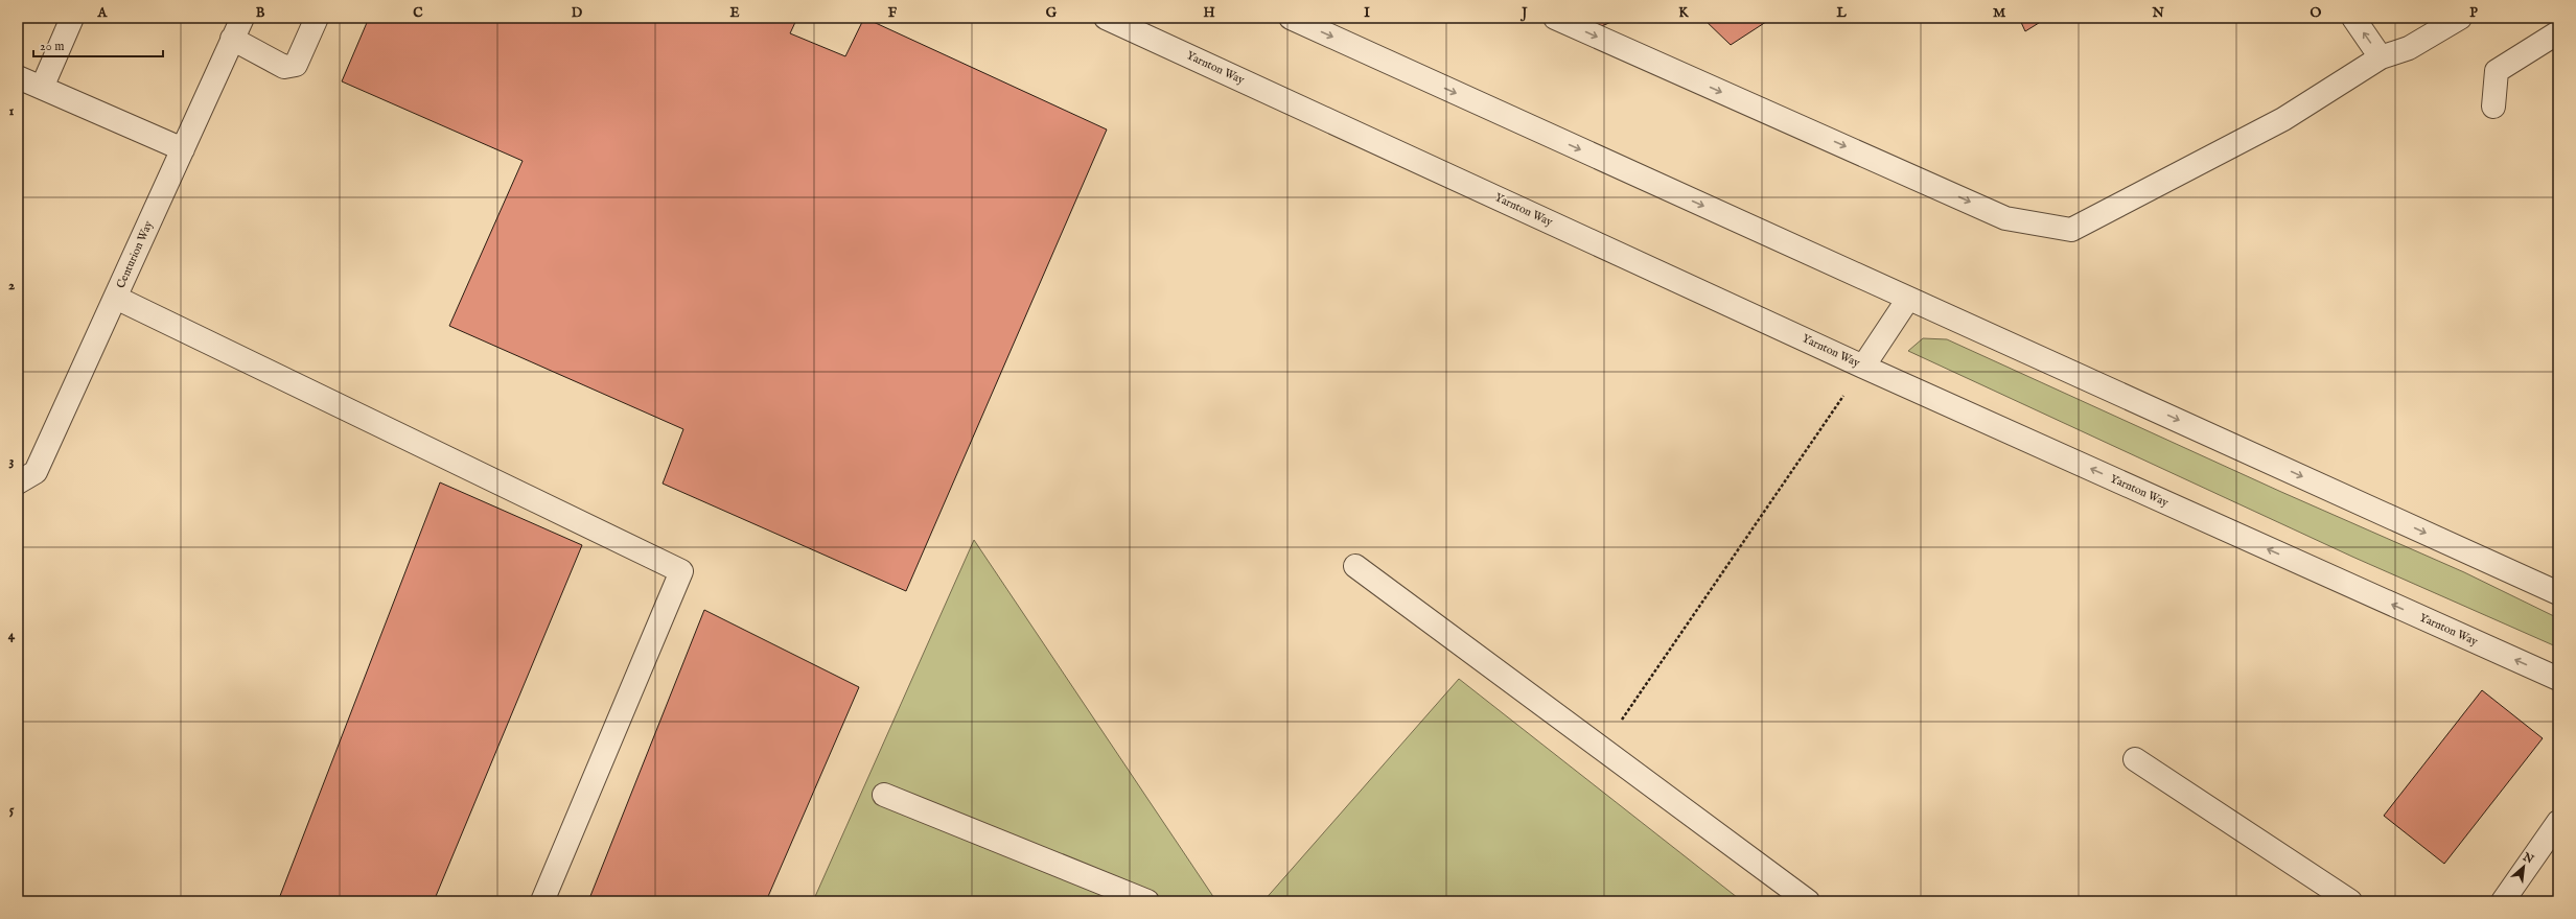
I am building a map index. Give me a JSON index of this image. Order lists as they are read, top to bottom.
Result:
{
  "streets": {
    "street": ["Yarnton Way", "Centurion Way"]
  },
  "scale_bar": "20 m",
  "north": "top right",
  "grid": {
    "columns": [
      "A",
      "B",
      "C",
      "D",
      "E",
      "F",
      "G",
      "H",
      "I",
      "J",
      "K",
      "L",
      "M",
      "N",
      "O",
      "P"
    ],
    "rows": [
      "1",
      "2",
      "3",
      "4",
      "5"
    ]
  }
}
